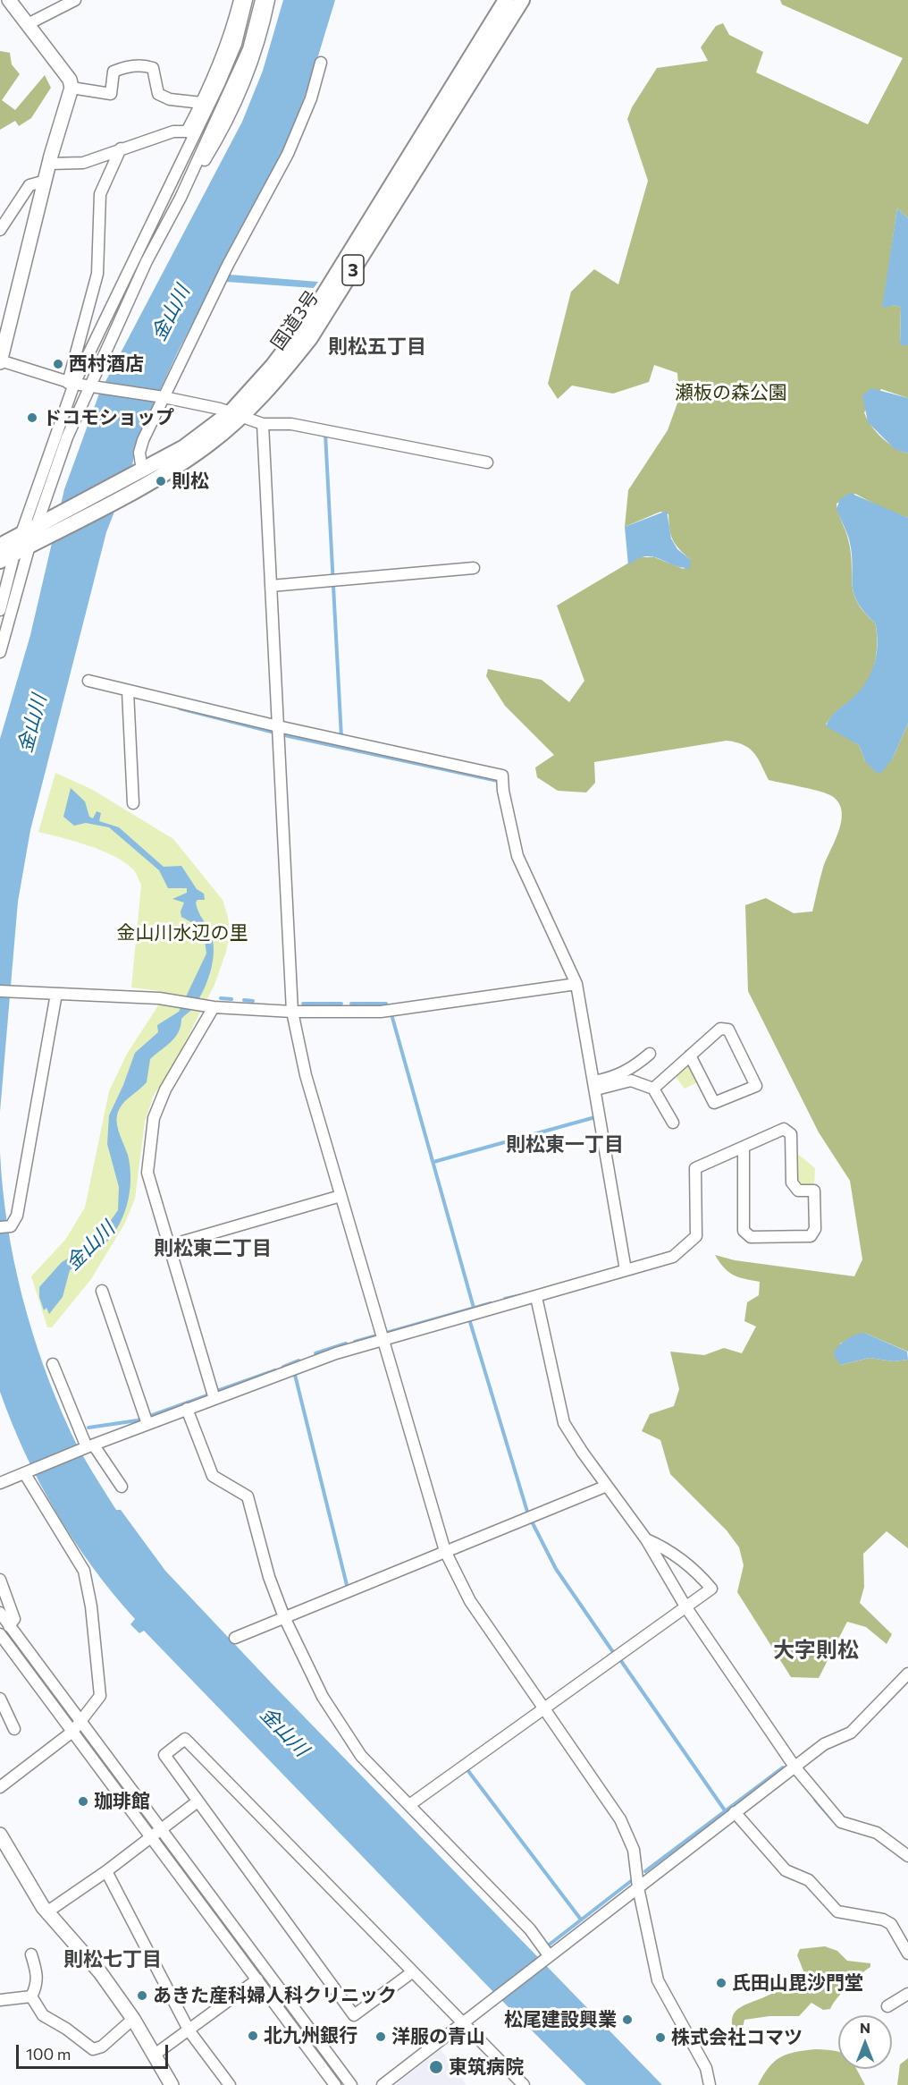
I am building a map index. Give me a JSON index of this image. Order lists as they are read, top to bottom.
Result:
{
  "streets": {
    "highway": ["3", "国道3号"]
  },
  "districts": [
    "則松五丁目",
    "則松東一丁目",
    "則松東二丁目",
    "大字則松",
    "則松七丁目"
  ],
  "water": ["金山川"],
  "parks": ["瀬板の森公園", "金山川水辺の里"],
  "places": [
    "西村酒店",
    "ドコモショップ",
    "則松",
    "珈琲館",
    "氏田山毘沙門堂",
    "あきた産科婦人科クリニック",
    "松尾建設興業",
    "北九州銀行",
    "洋服の青山",
    "株式会社コマツ",
    "東筑病院"
  ],
  "scale_bar": "100 m",
  "north": "top"
}
